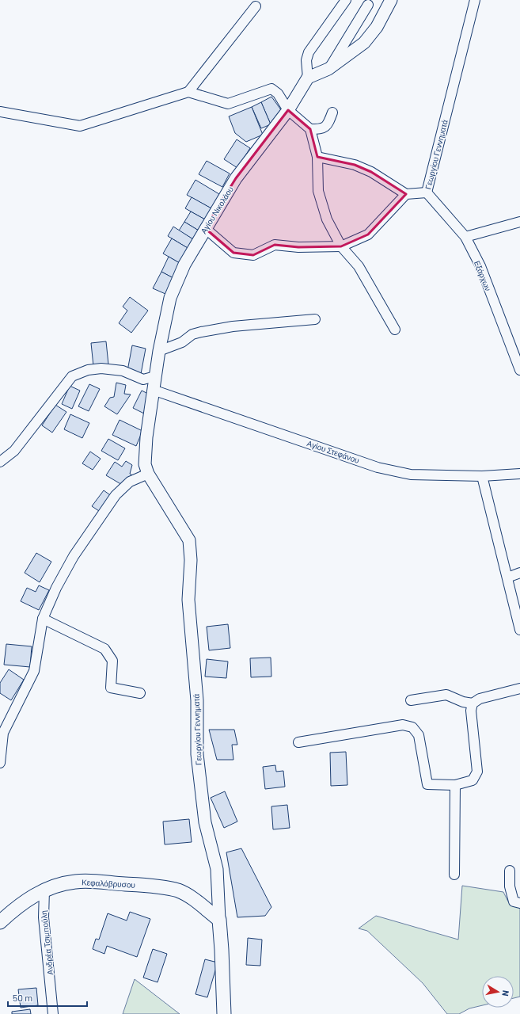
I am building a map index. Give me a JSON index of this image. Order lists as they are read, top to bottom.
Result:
{
  "streets": {
    "main road": ["Γεωργίου Γεννηματά", "Κεφαλόβρυσου"],
    "street": [
      "Αγίου Νικολάου",
      "Εξάρχων",
      "Αγίου Στεφάνου",
      "Ανδρέα Τσιμπούλη"
    ]
  },
  "crossings": [
    ["Γεωργίου Γεννηματά", "Αγίου Νικολάου"],
    ["Γεωργίου Γεννηματά", "Εξάρχων"],
    ["Γεωργίου Γεννηματά", "Κεφαλόβρυσου"],
    ["Αγίου Νικολάου", "Αγίου Στεφάνου"],
    ["Κεφαλόβρυσου", "Ανδρέα Τσιμπούλη"]
  ],
  "scale_bar": "50 m",
  "north": "right"
}
